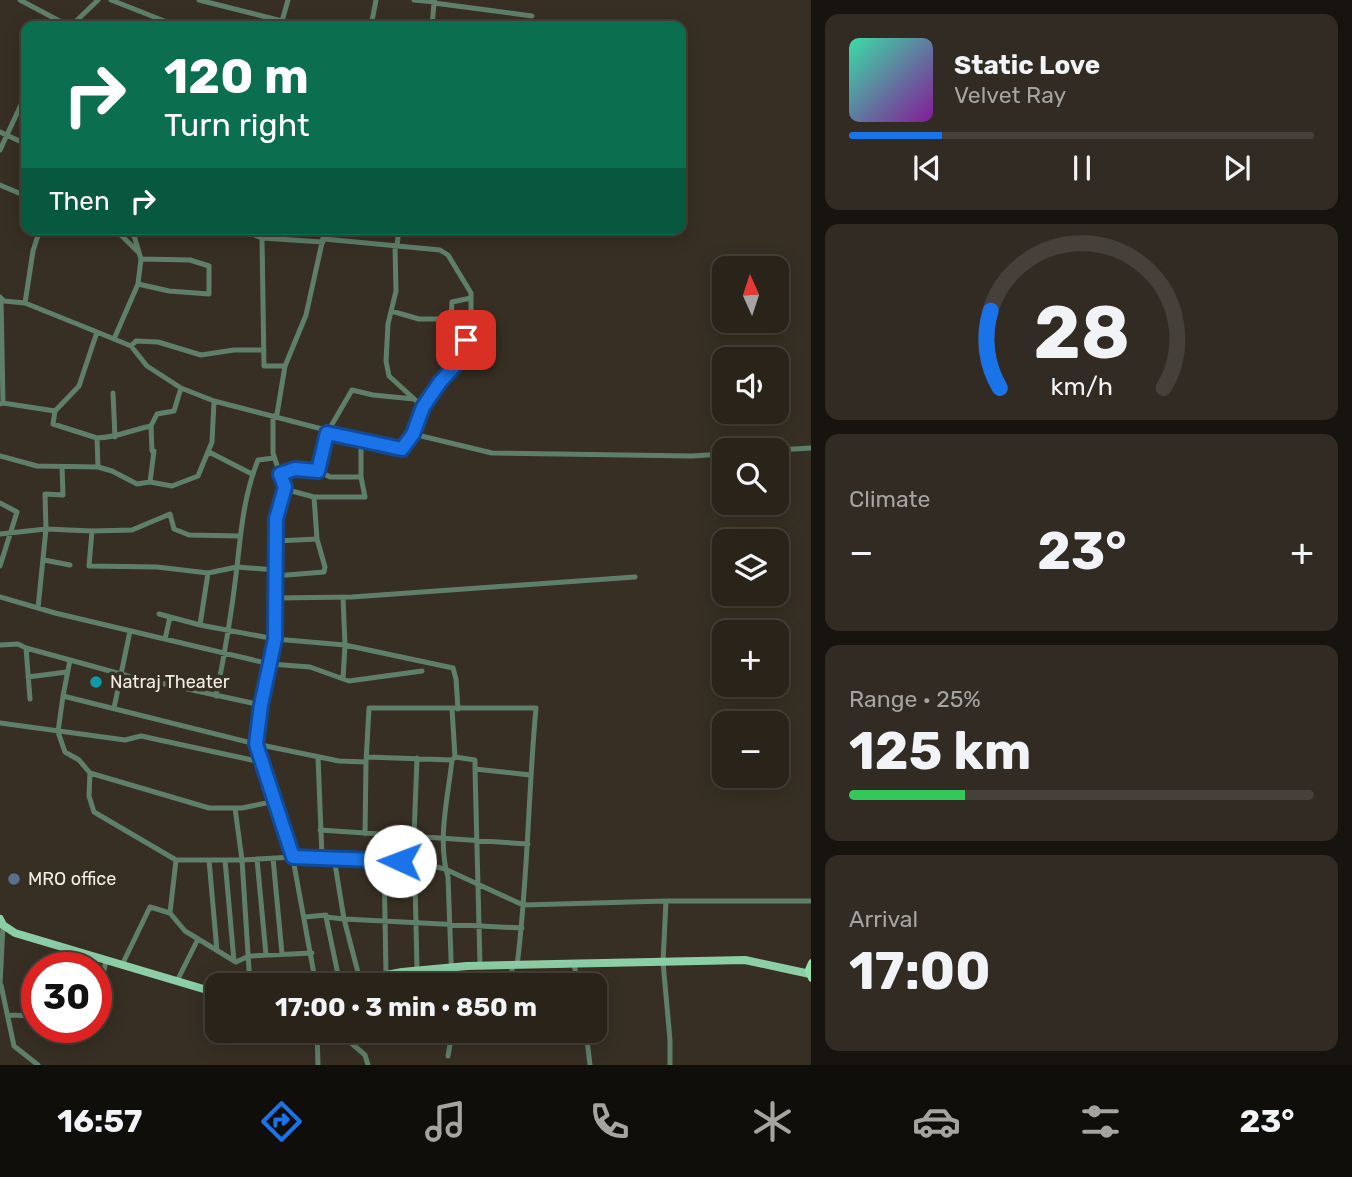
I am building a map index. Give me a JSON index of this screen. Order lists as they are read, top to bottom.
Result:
{
  "places": ["Natraj Theater", "MRO office"],
  "north": "top",
  "page": {
    "turn": ["120 m", "Turn right"],
    "song": ["Static Love", "Velvet Ray"],
    "then": "Then",
    "map_buttons": ["+", "−"],
    "tile": [
      "Climate",
      ["Range · 25%", "125 km"],
      ["Arrival", "17:00"]
    ],
    "heat": ["−", "23°", "+"],
    "limit": "30",
    "trip": "17:00 · 3 min · 850 m",
    "tabs": ["16:57", "23°"],
    "gauge": ["28", "km/h"]
  }
}
